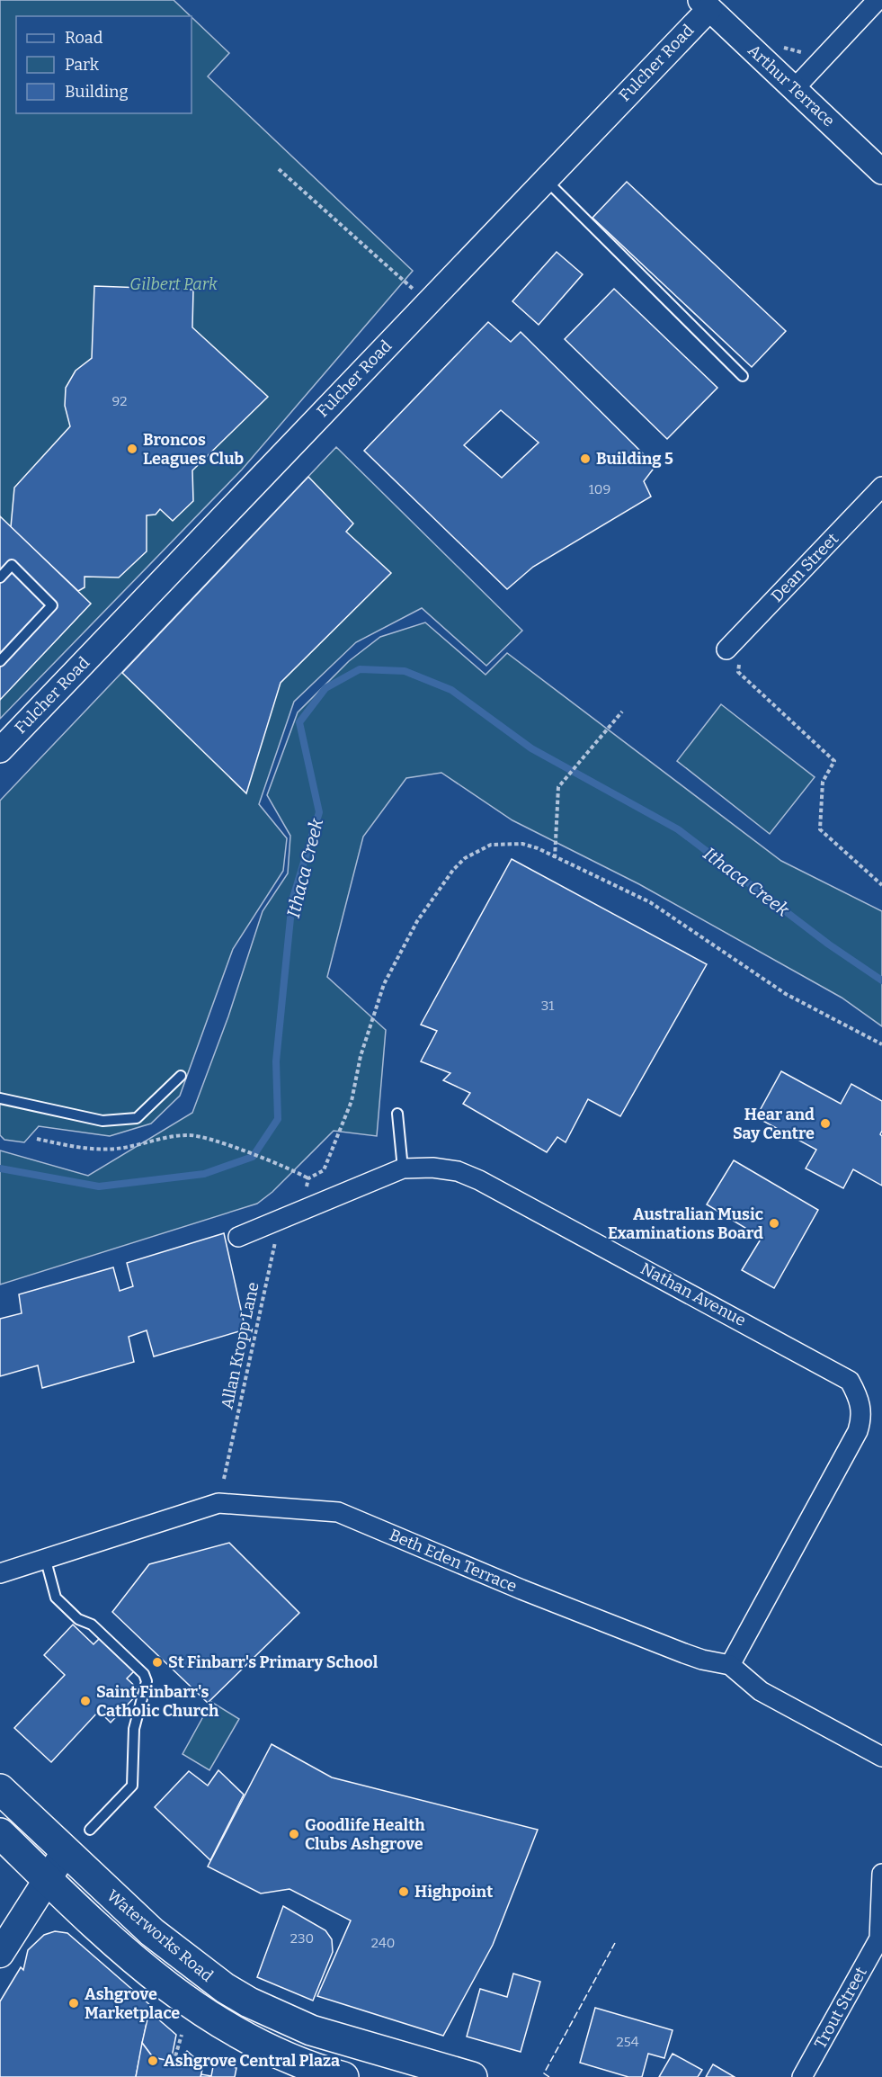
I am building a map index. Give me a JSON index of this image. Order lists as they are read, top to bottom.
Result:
{
  "streets": {
    "main road": ["Waterworks Road"],
    "street": [
      "Fulcher Road",
      "Arthur Terrace",
      "Dean Street",
      "Nathan Avenue",
      "Beth Eden Terrace",
      "Trout Street"
    ],
    "path": ["Allan Kropp Lane"]
  },
  "crossings": [
    ["Fulcher Road", "Arthur Terrace"],
    ["Nathan Avenue", "Allan Kropp Lane"],
    ["Nathan Avenue", "Beth Eden Terrace"]
  ],
  "water": ["Ithaca Creek"],
  "parks": ["Gilbert Park"],
  "places": [
    "Broncos Leagues Club",
    "Building 5",
    "Hear and Say Centre",
    "Australian Music Examinations Board",
    "St Finbarr's Primary School",
    "Saint Finbarr's Catholic Church",
    "Goodlife Health Clubs Ashgrove",
    "Highpoint",
    "Ashgrove Marketplace",
    "Ashgrove Central Plaza"
  ],
  "house_numbers": [
    "92",
    "109",
    "31",
    "230",
    "240",
    "254"
  ],
  "legend": ["Road", "Park", "Building"]
}
